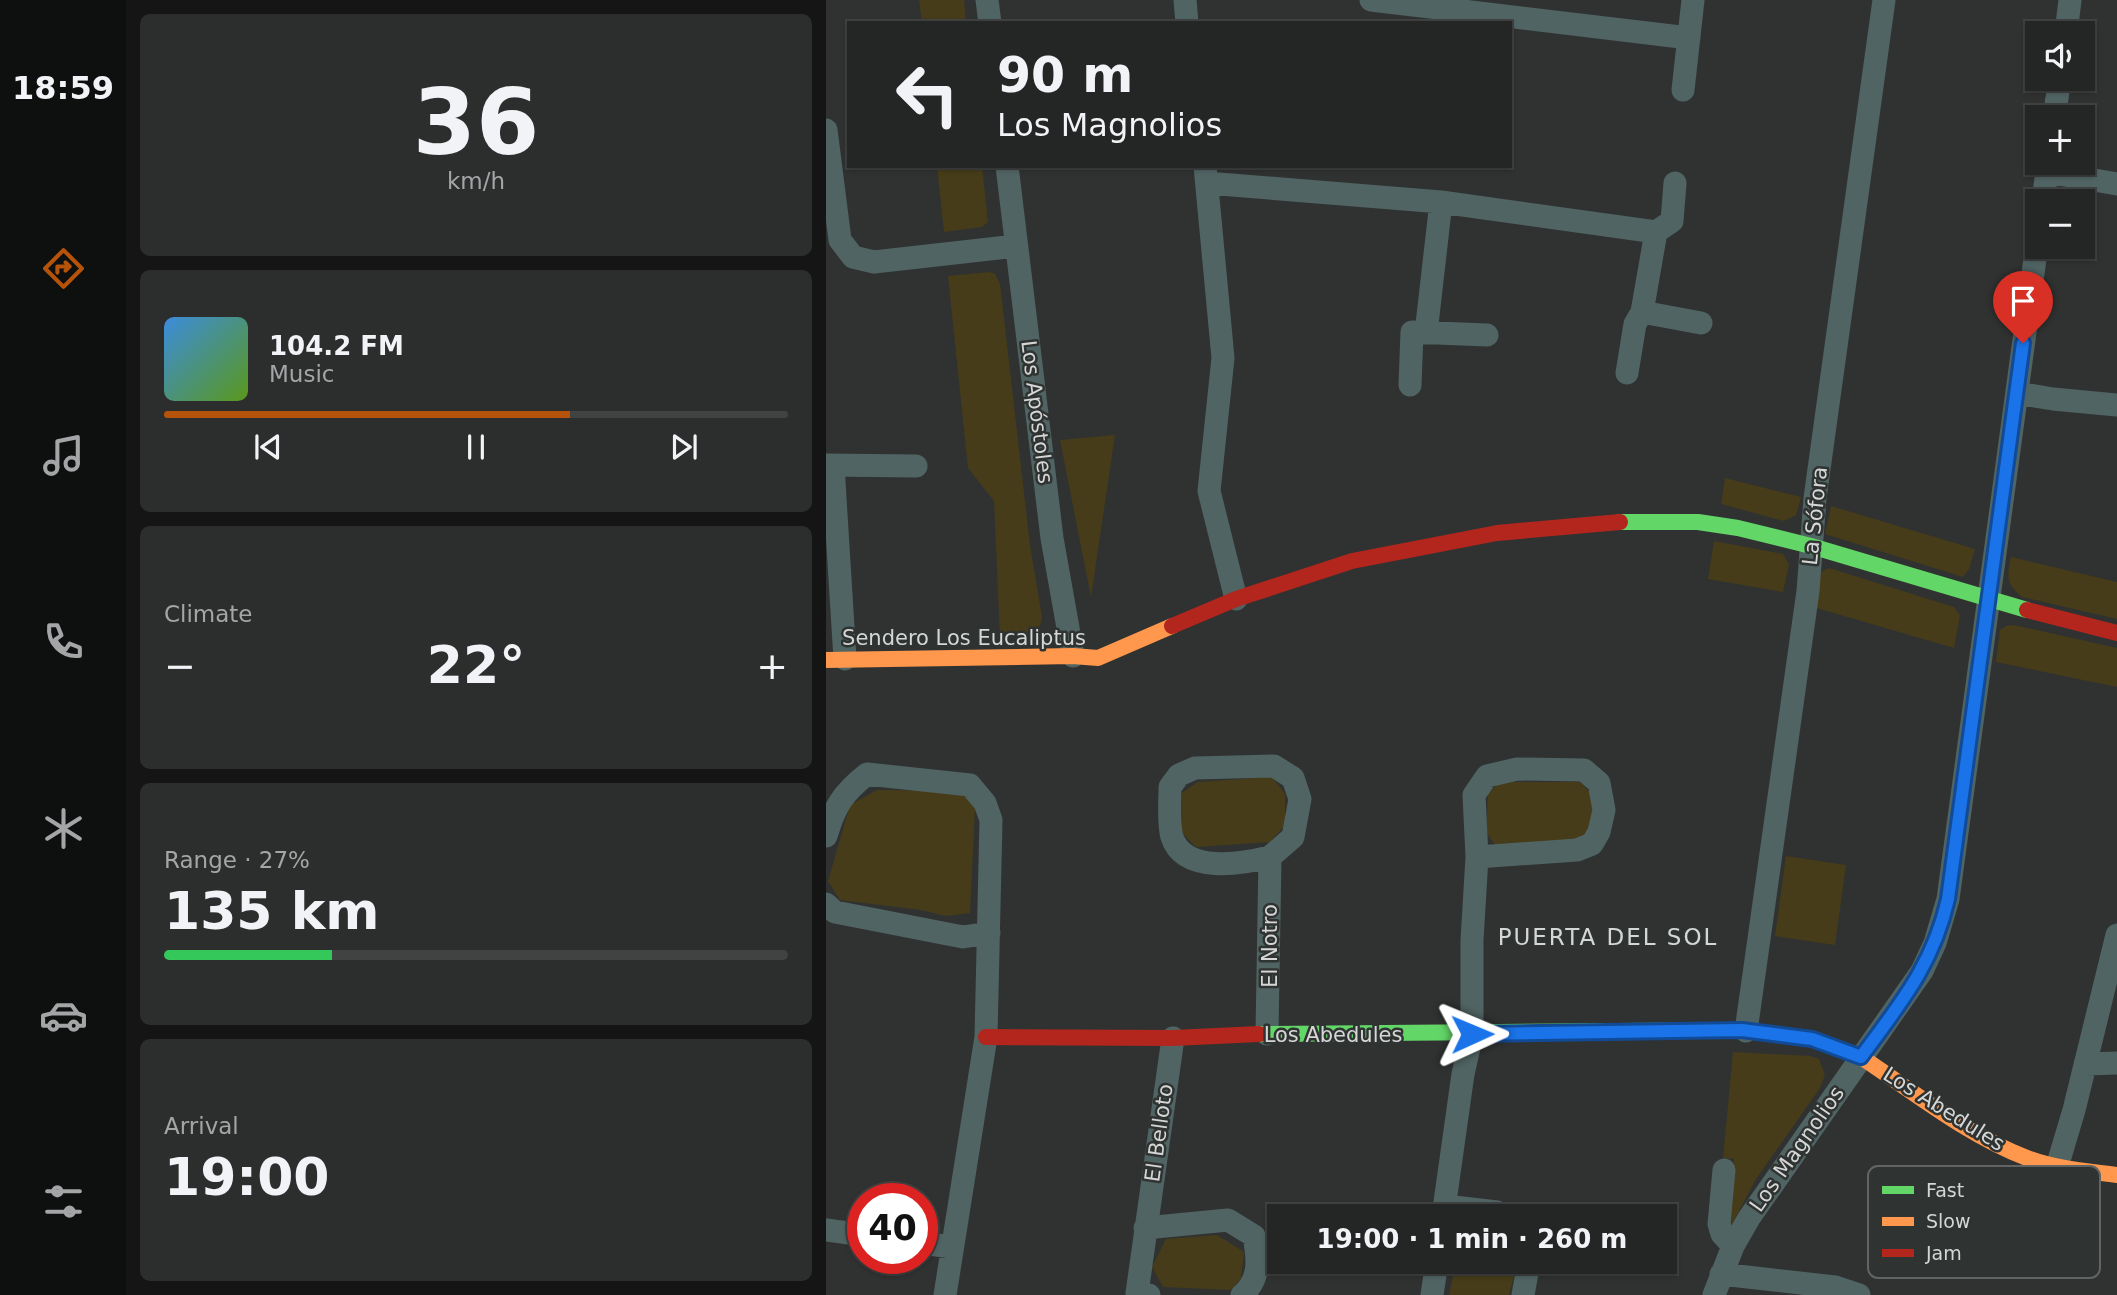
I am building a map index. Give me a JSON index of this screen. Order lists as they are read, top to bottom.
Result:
{
  "streets": {
    "street": [
      "Los Apóstoles",
      "La Sófora",
      "Sendero Los Eucaliptus",
      "El Notro",
      "Los Abedules",
      "El Belloto",
      "Los Magnolios"
    ]
  },
  "crossings": [
    ["Los Apóstoles", "Sendero Los Eucaliptus"],
    ["La Sófora", "Sendero Los Eucaliptus"],
    ["La Sófora", "Los Abedules"],
    ["Sendero Los Eucaliptus", "Los Magnolios"],
    ["El Notro", "Los Abedules"],
    ["Los Abedules", "El Belloto"],
    ["Los Abedules", "Los Magnolios"]
  ],
  "districts": ["PUERTA DEL SOL"],
  "legend": ["Fast", "Slow", "Jam"],
  "page": {
    "tabs": "18:59",
    "tile": [
      ["36", "km/h"],
      "Climate",
      ["Range · 27%", "135 km"],
      ["Arrival", "19:00"]
    ],
    "map_buttons": ["+", "−"],
    "turn": ["90 m", "Los Magnolios"],
    "song": ["104.2 FM", "Music"],
    "heat": ["−", "22°", "+"],
    "limit": "40",
    "trip": "19:00 · 1 min · 260 m"
  }
}
